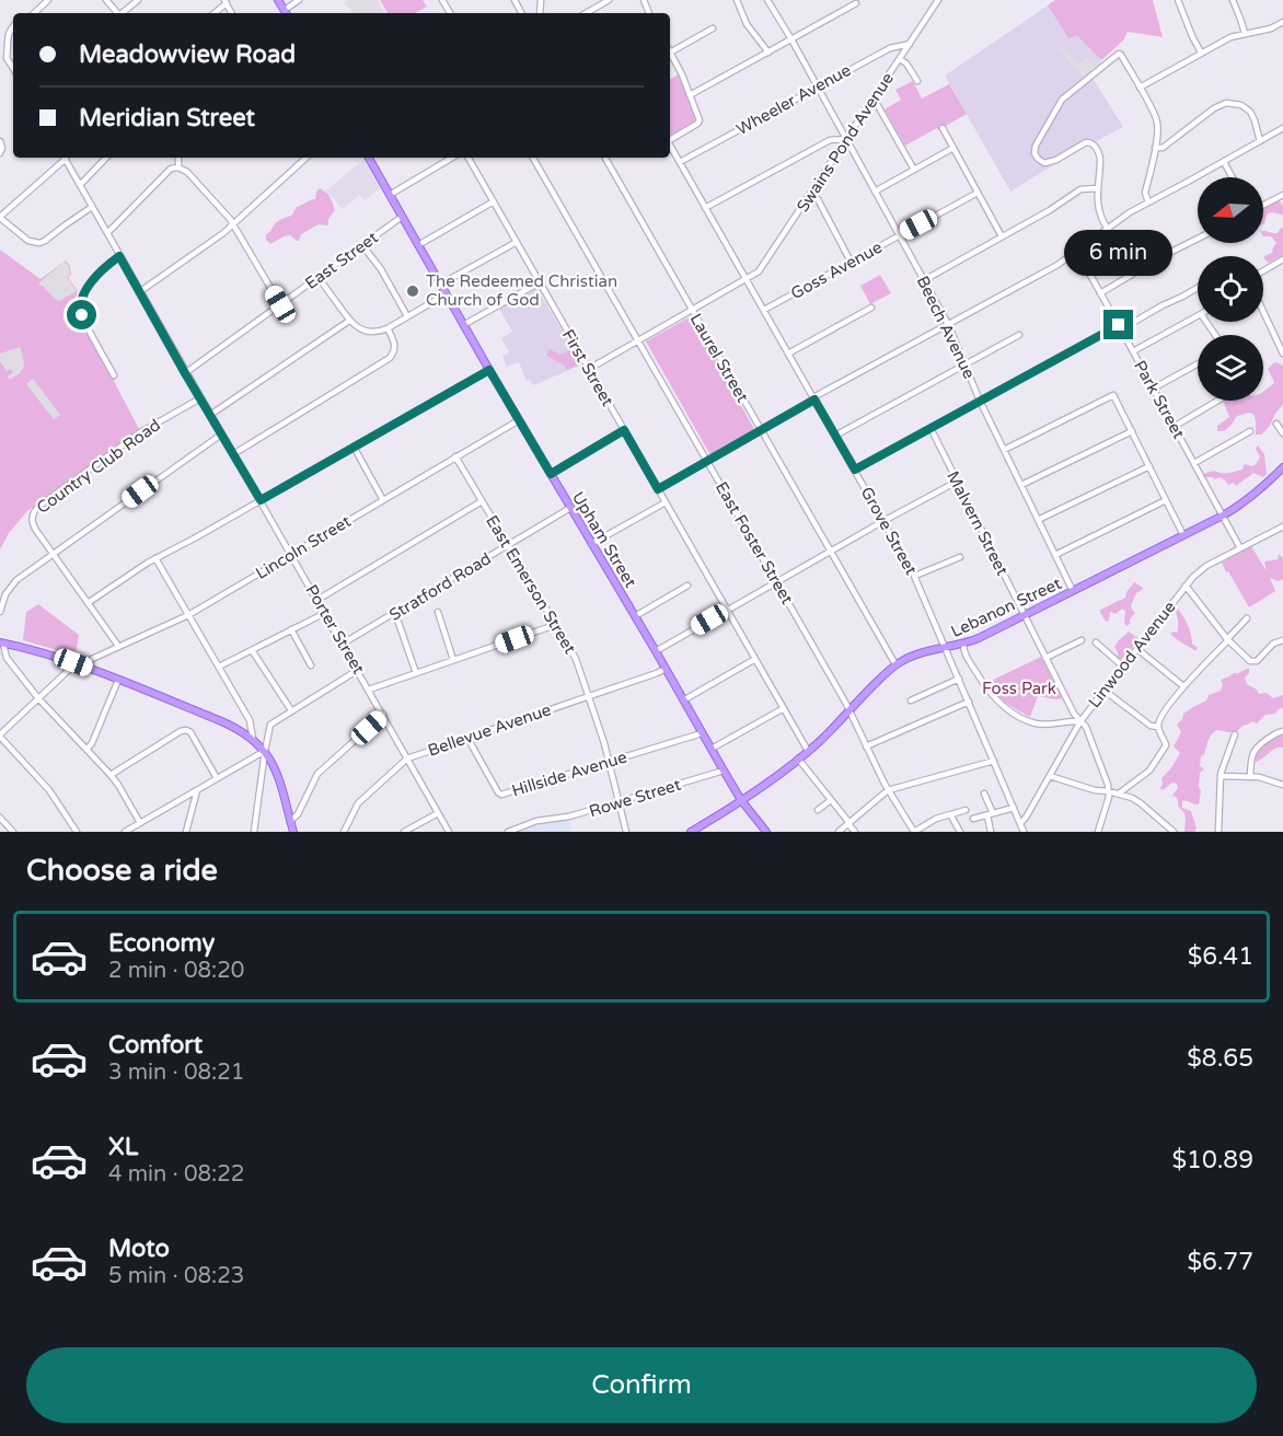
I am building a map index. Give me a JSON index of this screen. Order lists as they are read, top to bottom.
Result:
{
  "streets": {
    "main road": ["Upham Street", "Lebanon Street"],
    "street": [
      "Wheeler Avenue",
      "Swains Pond Avenue",
      "East Street",
      "Goss Avenue",
      "Beech Avenue",
      "Laurel Street",
      "First Street",
      "Park Street",
      "Country Club Road",
      "Malvern Street",
      "Grove Street",
      "East Foster Street",
      "Lincoln Street",
      "East Emerson Street",
      "Stratford Road",
      "Porter Street",
      "Linwood Avenue",
      "Bellevue Avenue",
      "Hillside Avenue",
      "Rowe Street"
    ]
  },
  "crossings": [
    ["Wheeler Avenue", "Swains Pond Avenue"],
    ["Wheeler Avenue", "Beech Avenue"],
    ["Wheeler Avenue", "Grove Street"],
    ["Swains Pond Avenue", "Beech Avenue"],
    ["Swains Pond Avenue", "Laurel Street"],
    ["Swains Pond Avenue", "First Street"],
    ["Swains Pond Avenue", "Grove Street"],
    ["Swains Pond Avenue", "East Foster Street"],
    ["East Street", "Upham Street"],
    ["East Street", "Porter Street"],
    ["Goss Avenue", "Beech Avenue"],
    ["Goss Avenue", "Grove Street"],
    ["Beech Avenue", "Lebanon Street"],
    ["Laurel Street", "Lebanon Street"],
    ["First Street", "Lebanon Street"],
    ["Park Street", "Lebanon Street"],
    ["Park Street", "Linwood Avenue"],
    ["Country Club Road", "Lincoln Street"],
    ["Country Club Road", "Porter Street"],
    ["Malvern Street", "Lebanon Street"],
    ["Malvern Street", "Linwood Avenue"],
    ["Grove Street", "Lebanon Street"],
    ["Grove Street", "Linwood Avenue"],
    ["Upham Street", "Lincoln Street"],
    ["Upham Street", "Stratford Road"],
    ["Upham Street", "Lebanon Street"],
    ["Upham Street", "Bellevue Avenue"],
    ["Upham Street", "Hillside Avenue"],
    ["Upham Street", "Rowe Street"],
    ["East Foster Street", "Lebanon Street"],
    ["Lincoln Street", "East Emerson Street"],
    ["Lincoln Street", "Porter Street"],
    ["East Emerson Street", "Stratford Road"],
    ["East Emerson Street", "Bellevue Avenue"],
    ["East Emerson Street", "Hillside Avenue"],
    ["East Emerson Street", "Rowe Street"],
    ["Stratford Road", "Porter Street"],
    ["Porter Street", "Bellevue Avenue"],
    ["Bellevue Avenue", "Hillside Avenue"]
  ],
  "parks": ["Foss Park"],
  "places": ["The Redeemed Christian Church of God"],
  "north": "left",
  "page": {
    "banner": ["Meadowview Road", "Meridian Street"],
    "bubble": "6 min",
    "heading": "Choose a ride",
    "list": [
      {
        "name": "Economy",
        "note": "2 min · 08:20",
        "value": "$6.41"
      },
      {
        "name": "Comfort",
        "note": "3 min · 08:21",
        "value": "$8.65"
      },
      {
        "name": "XL",
        "note": "4 min · 08:22",
        "value": "$10.89"
      },
      {
        "name": "Moto",
        "note": "5 min · 08:23",
        "value": "$6.77"
      }
    ],
    "buttons": "Confirm"
  }
}
